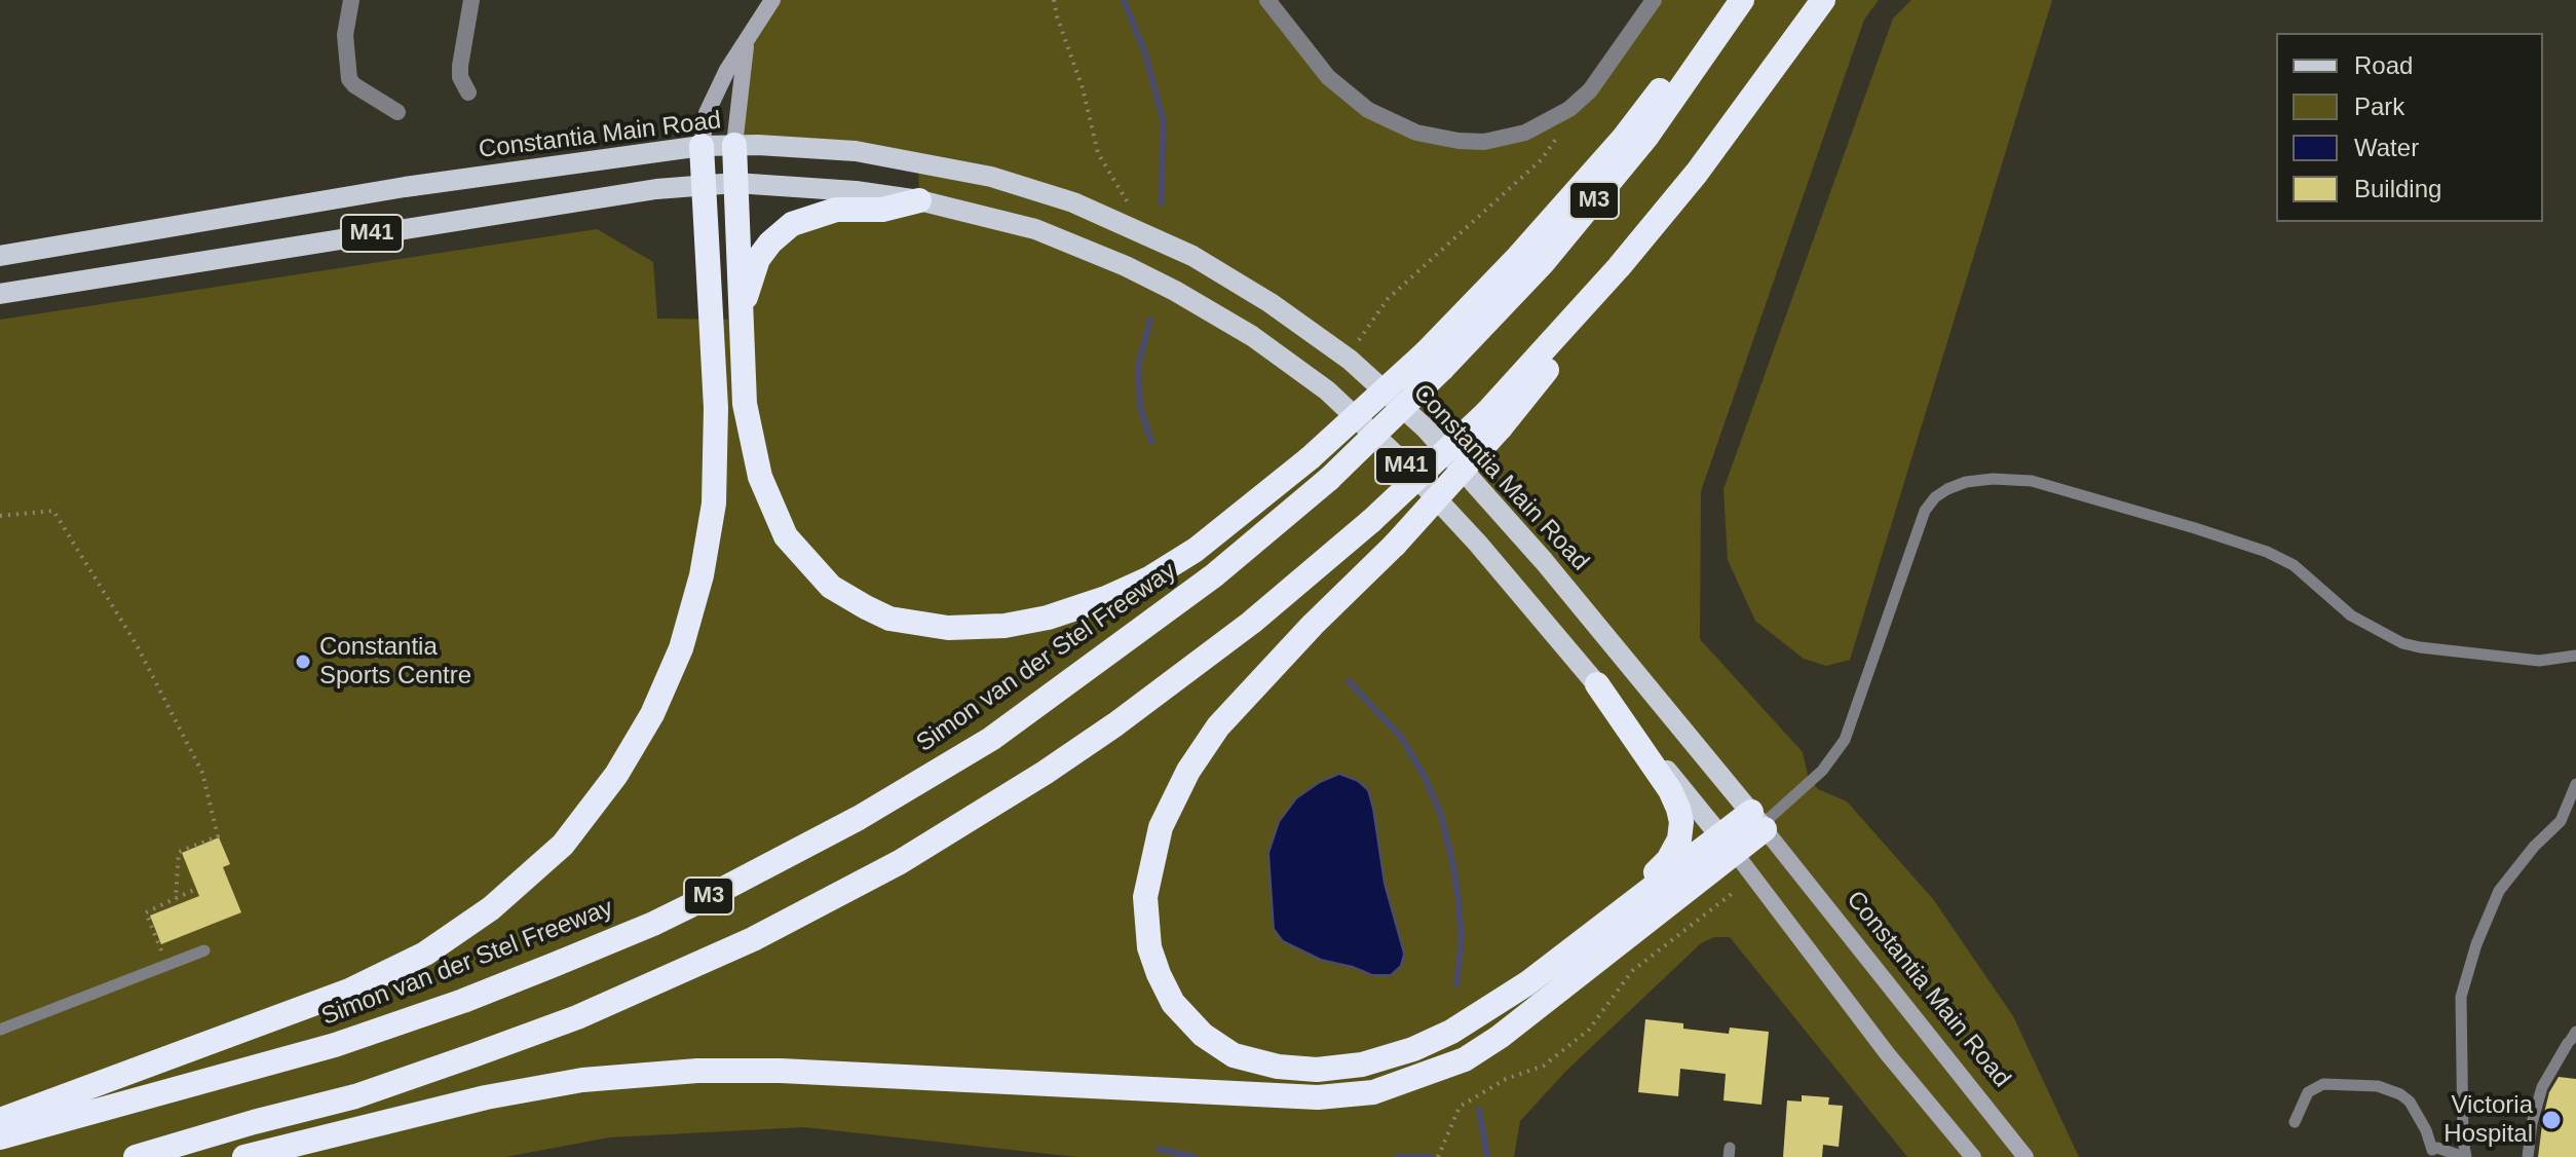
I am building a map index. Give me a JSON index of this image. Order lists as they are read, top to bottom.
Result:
{
  "streets": {
    "highway": ["M3", "Simon van der Stel Freeway"],
    "main road": ["Constantia Main Road", "M41"]
  },
  "places": ["Constantia Sports Centre", "Victoria Hospital"],
  "legend": [
    "Road",
    "Park",
    "Water",
    "Building"
  ]
}
